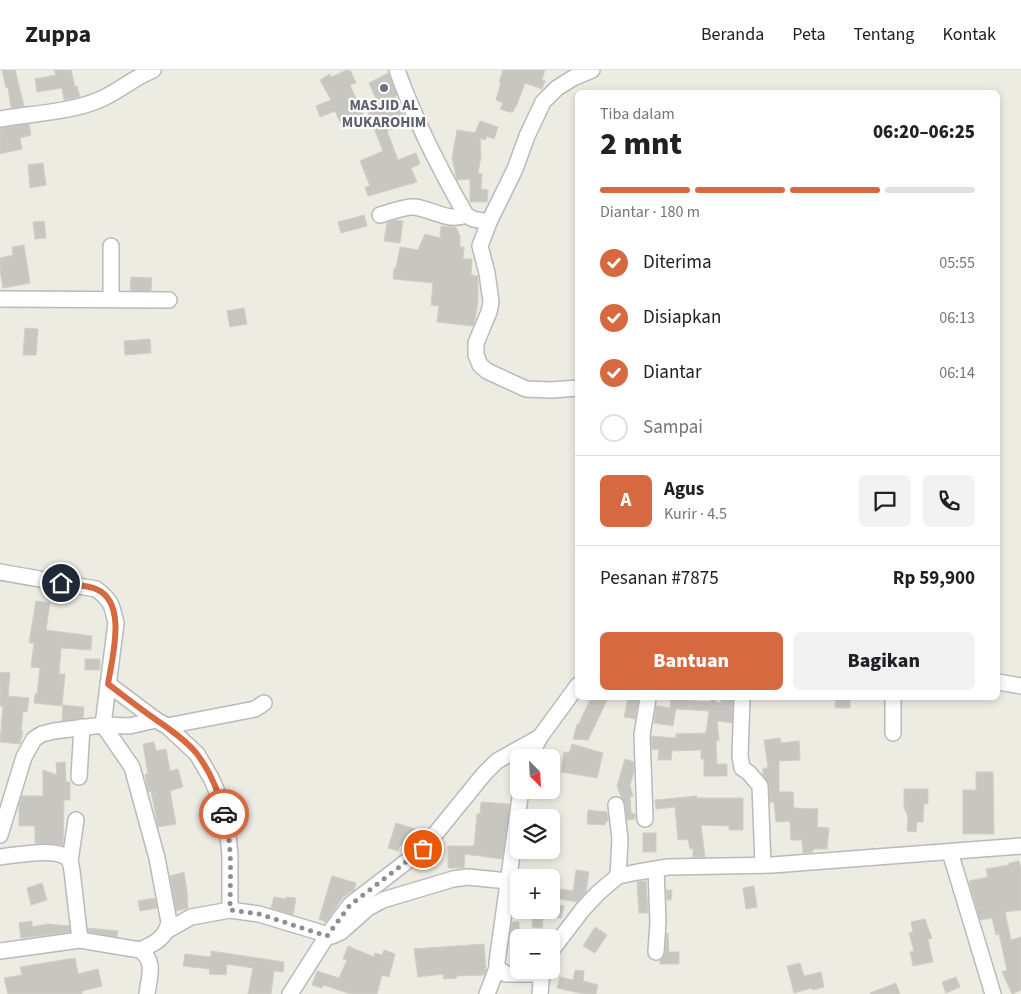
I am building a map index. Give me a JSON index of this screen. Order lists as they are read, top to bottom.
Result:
{
  "places": ["MASJID AL MUKAROHIM"],
  "north": "bottom right",
  "page": {
    "header": "Zuppa",
    "nav": [
      "Beranda",
      "Peta",
      "Tentang",
      "Kontak"
    ],
    "heading": ["2 mnt", "Tiba dalam", "06:20–06:25"],
    "panel": [
      "Agus",
      "Kurir · 4.5",
      "Pesanan #7875",
      "Rp 59,900"
    ],
    "bar": "Diantar · 180 m",
    "list": [
      ["Diterima", "05:55"],
      ["Disiapkan", "06:13"],
      ["Diantar", "06:14"],
      "Sampai"
    ],
    "round": "A",
    "buttons": ["Bantuan", "Bagikan"],
    "map_buttons": ["+", "−"]
  }
}
